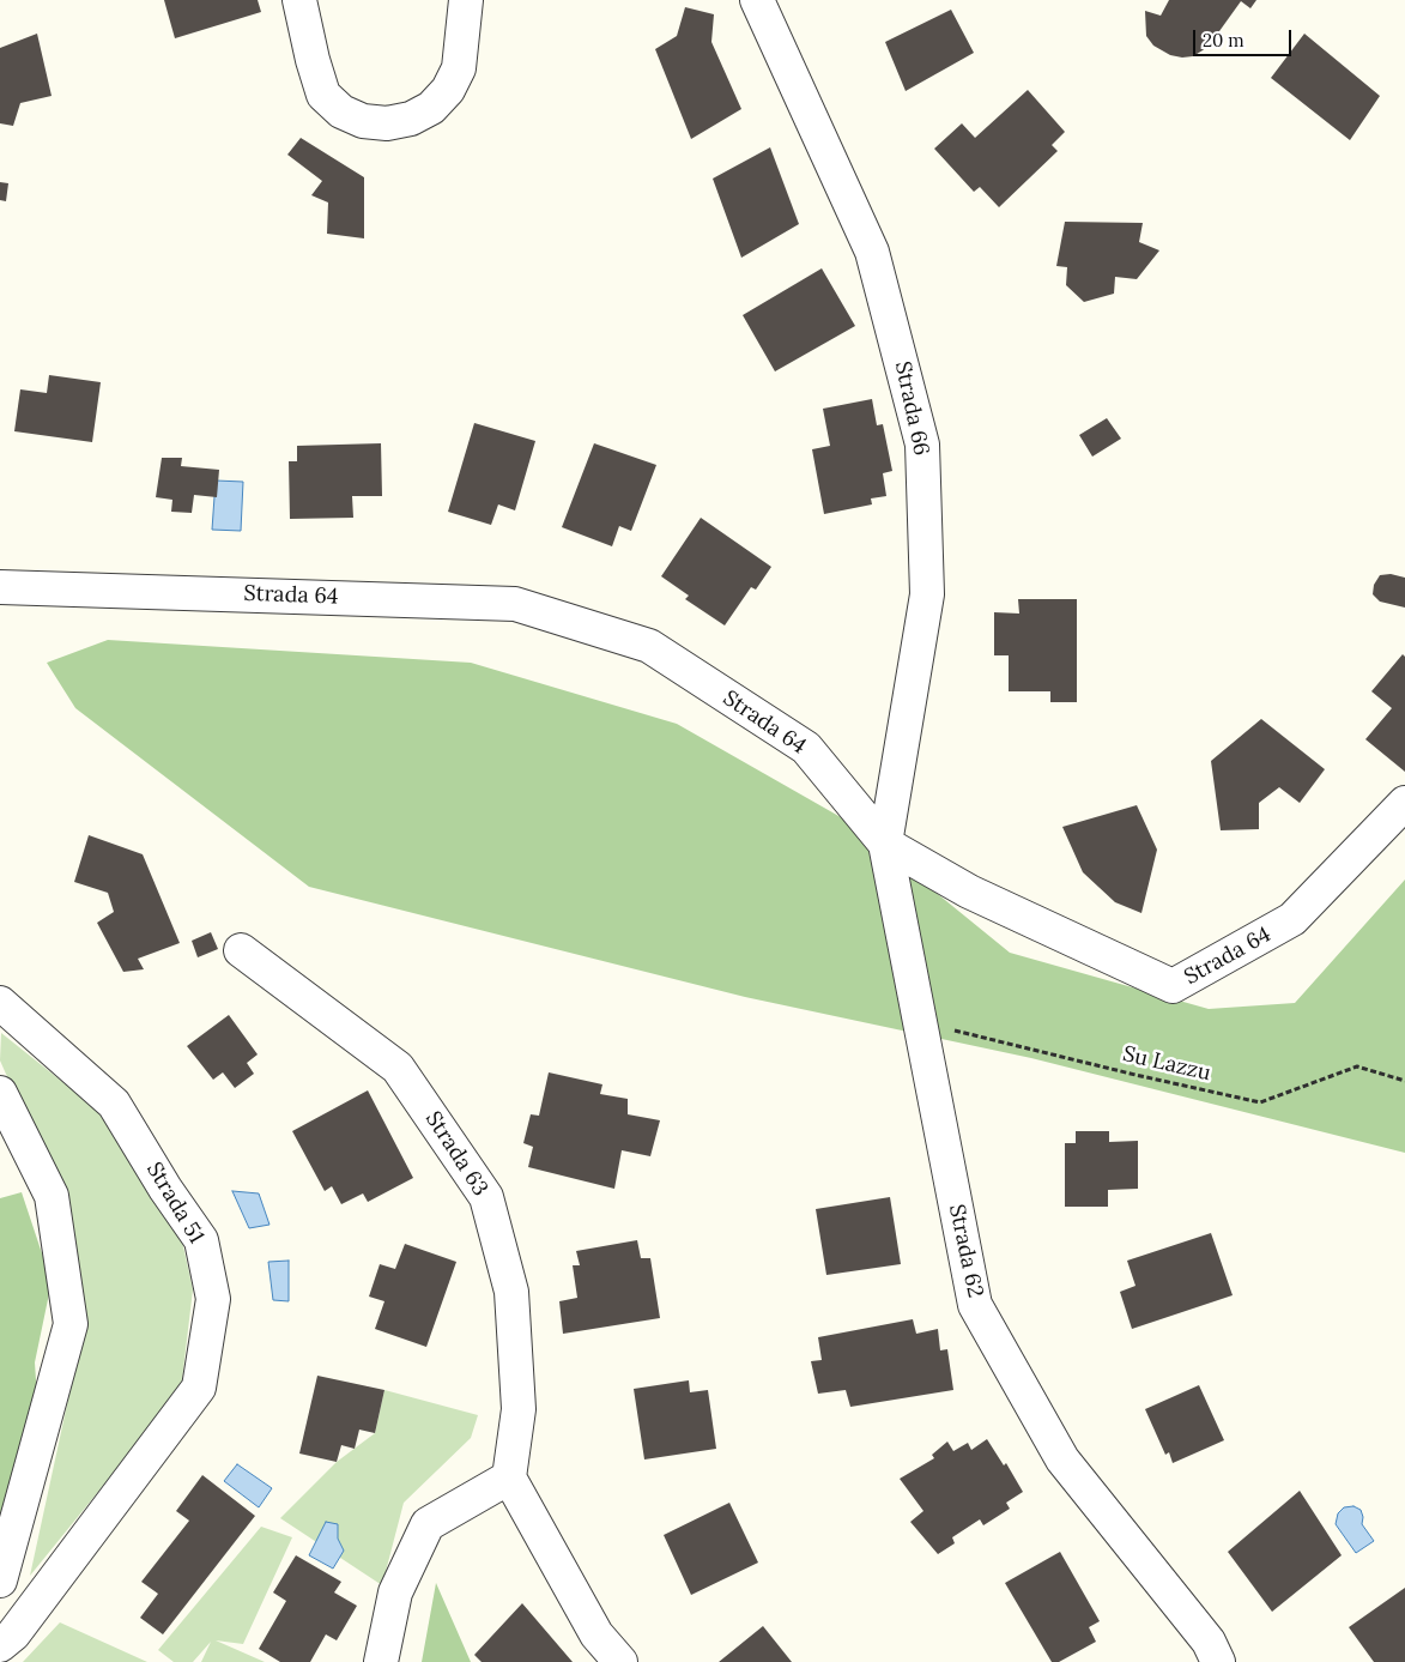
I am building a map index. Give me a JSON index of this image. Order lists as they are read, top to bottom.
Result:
{
  "streets": {
    "street": [
      "Strada 66",
      "Strada 64",
      "Strada 63",
      "Strada 51",
      "Strada 62"
    ],
    "path": ["Su Lazzu"]
  },
  "crossings": [
    ["Strada 66", "Strada 64"],
    ["Strada 66", "Strada 62"],
    ["Strada 64", "Strada 62"],
    ["Su Lazzu", "Strada 62"]
  ],
  "scale_bar": "20 m"
}
